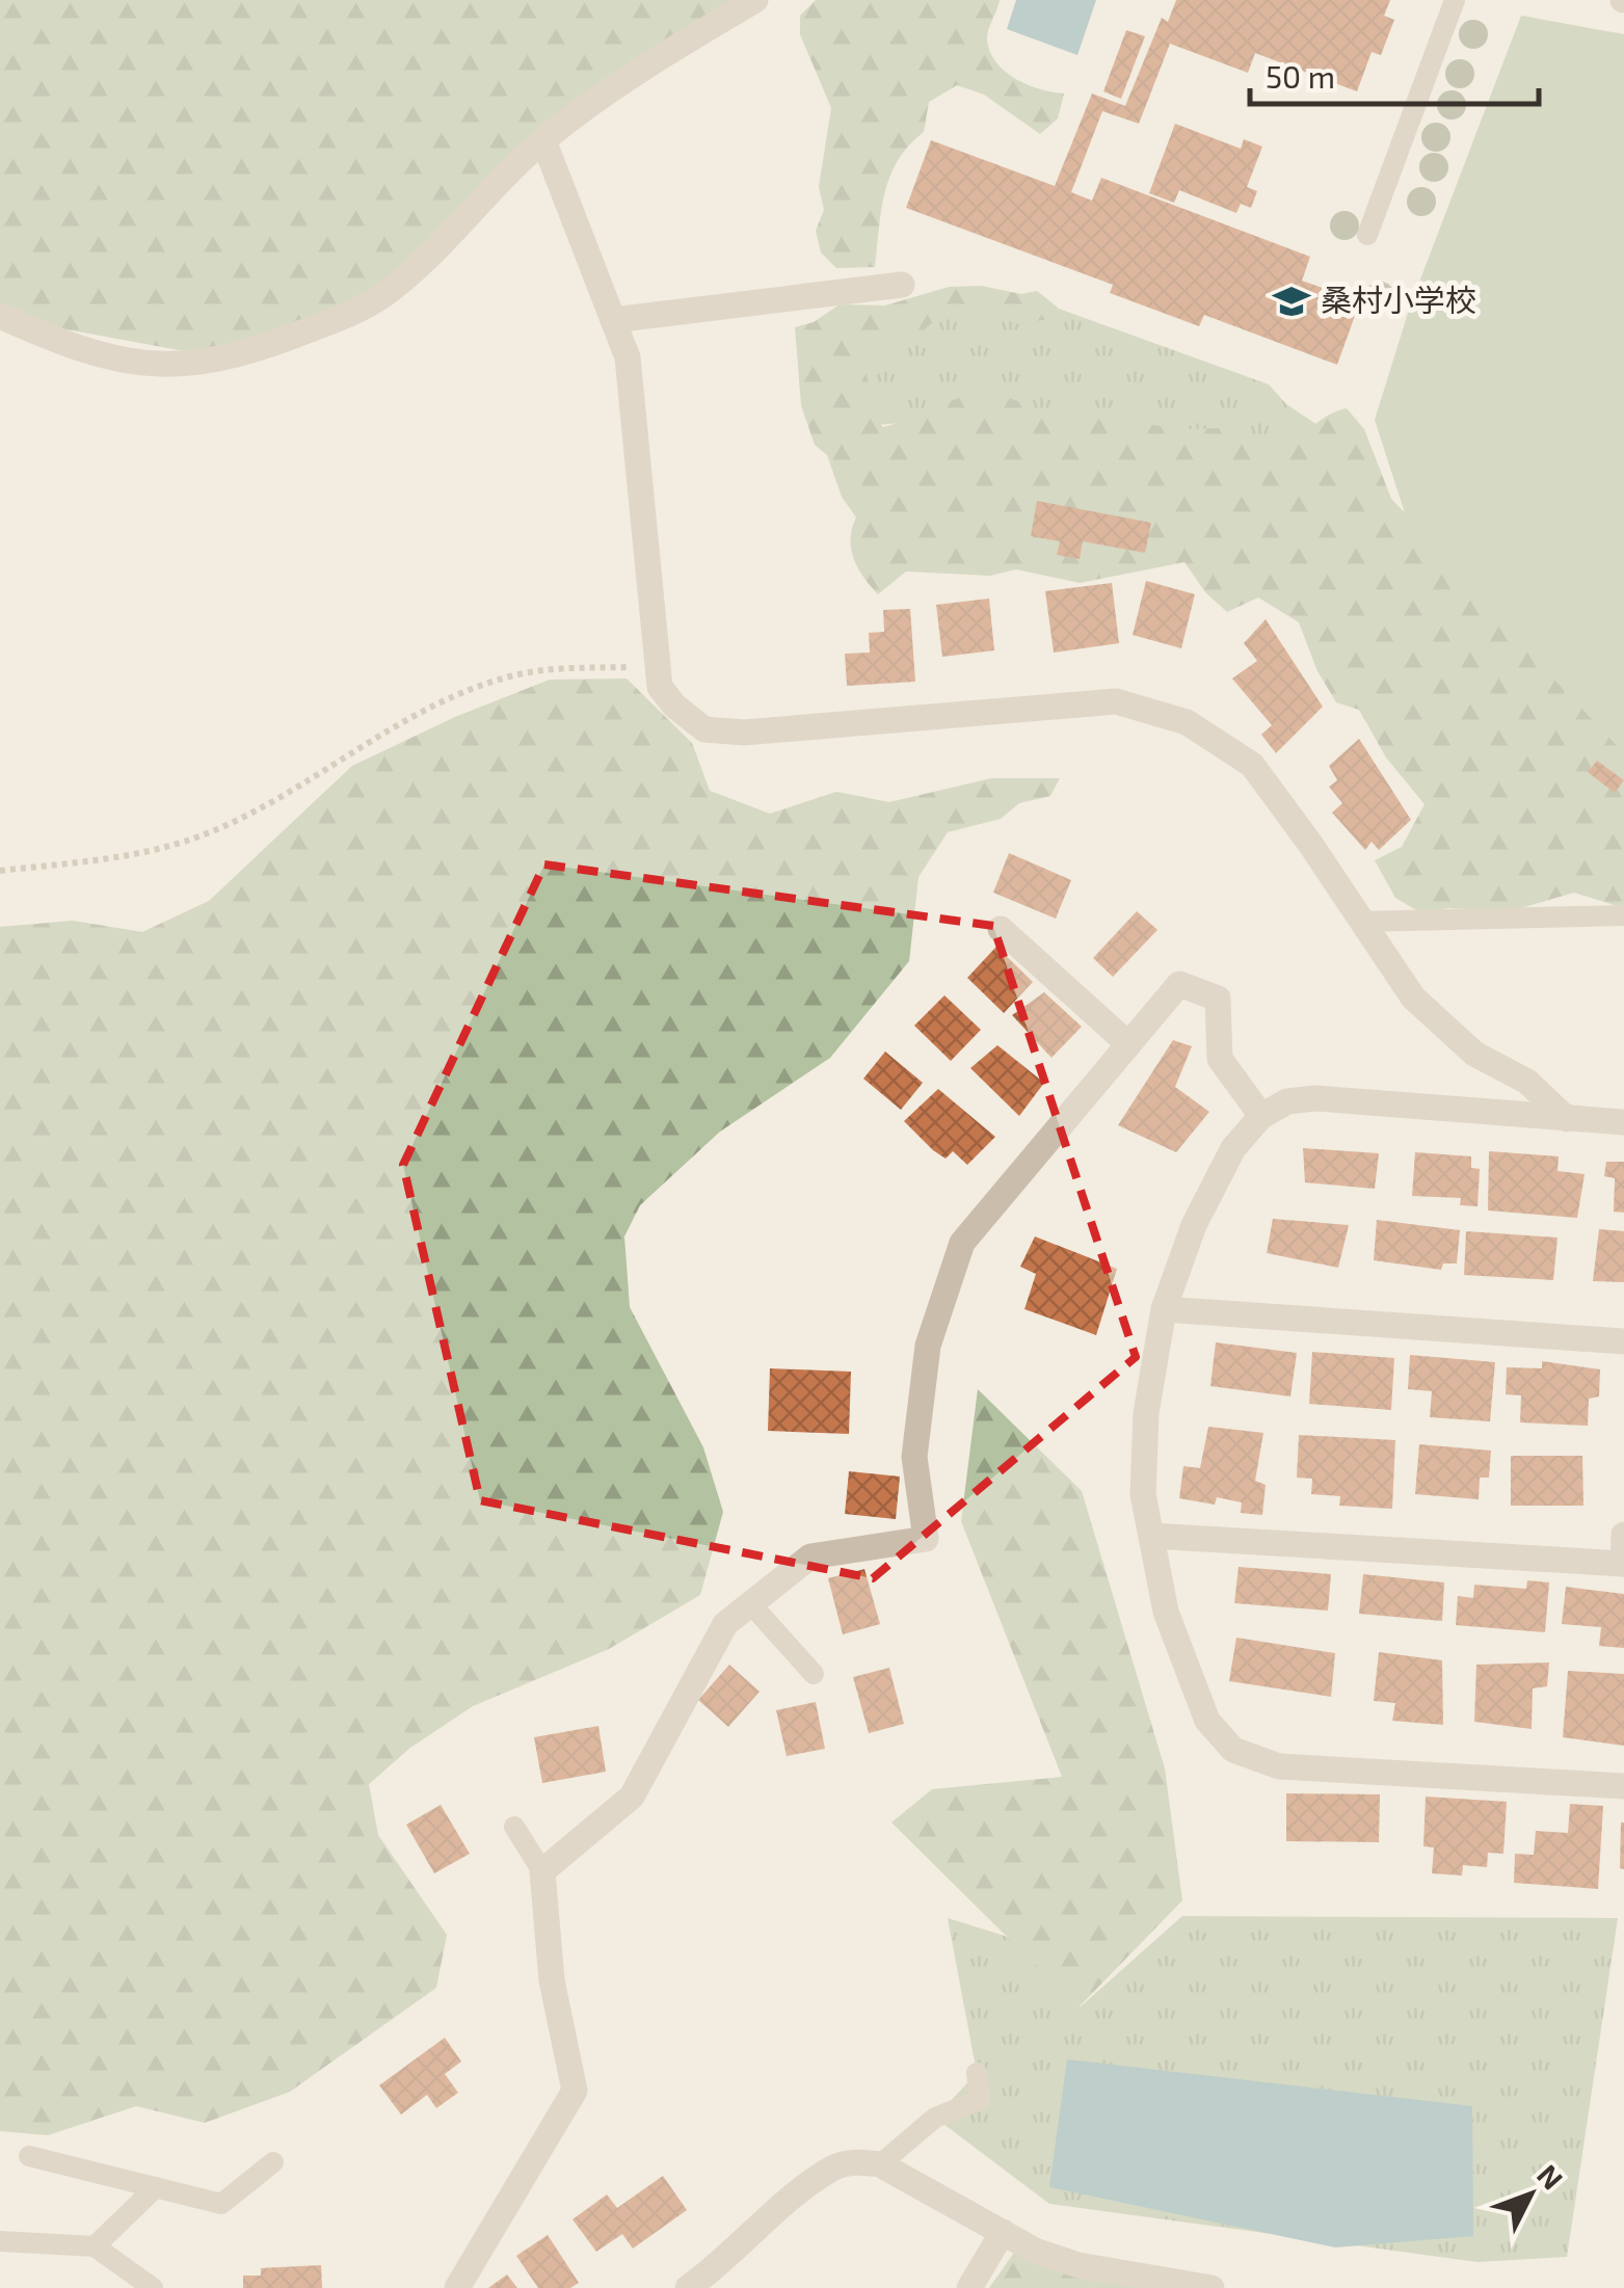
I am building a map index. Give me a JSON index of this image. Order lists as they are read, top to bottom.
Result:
{
  "places": {
    "school or university": ["桑村小学校"]
  },
  "scale_bar": "50 m",
  "north": "top right"
}
